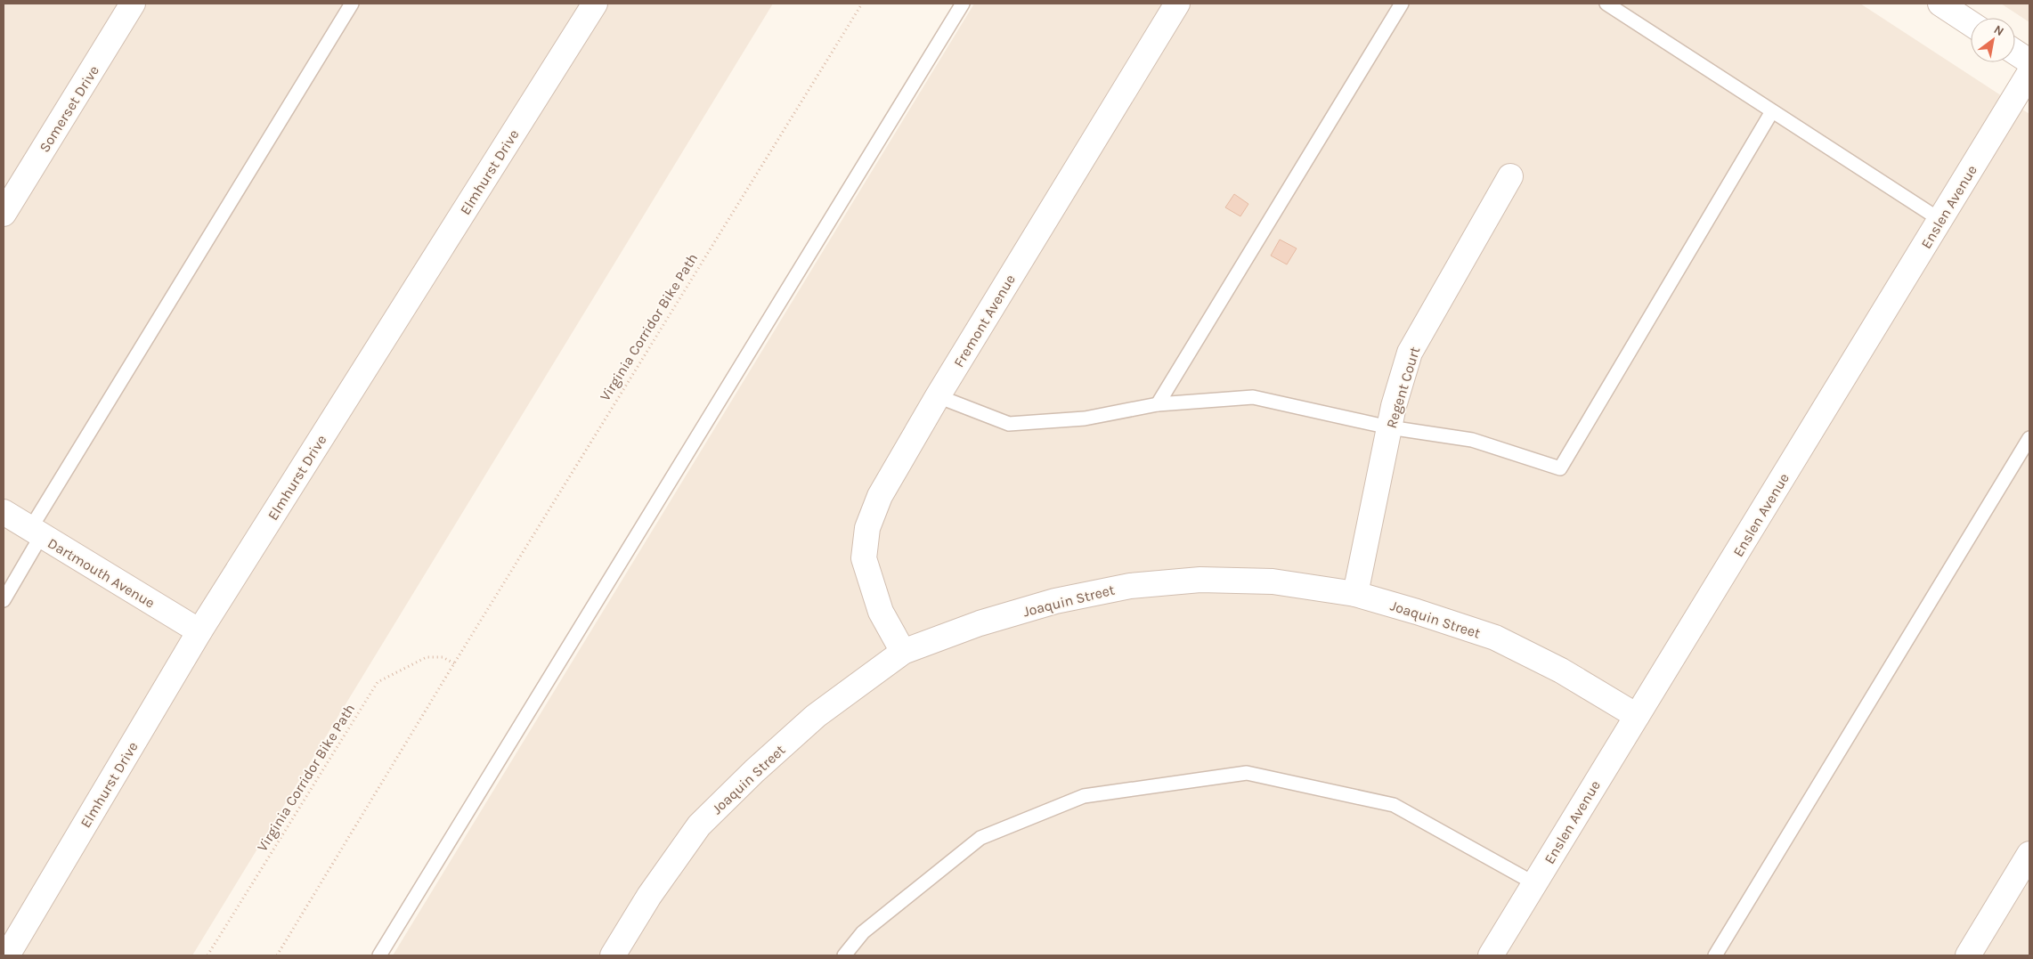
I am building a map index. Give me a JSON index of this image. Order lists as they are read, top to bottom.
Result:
{
  "streets": {
    "street": [
      "Somerset Drive",
      "Elmhurst Drive",
      "Enslen Avenue",
      "Fremont Avenue",
      "Regent Court",
      "Dartmouth Avenue",
      "Joaquin Street"
    ],
    "path": ["Virginia Corridor Bike Path"]
  },
  "crossings": [
    ["Elmhurst Drive", "Dartmouth Avenue"],
    ["Enslen Avenue", "Joaquin Street"],
    ["Fremont Avenue", "Joaquin Street"],
    ["Regent Court", "Joaquin Street"]
  ],
  "north": "top right"
}
